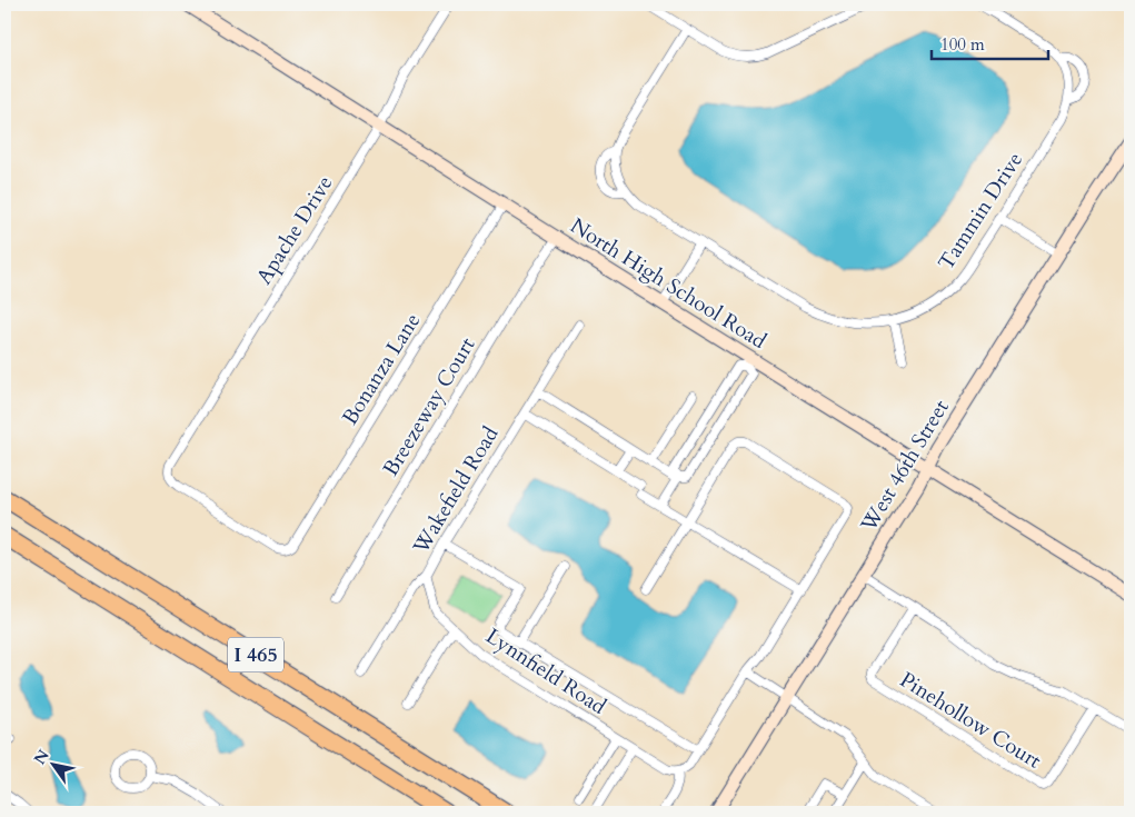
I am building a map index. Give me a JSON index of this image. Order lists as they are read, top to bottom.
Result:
{
  "streets": {
    "highway": ["I 465"],
    "street": [
      "Tammin Drive",
      "Apache Drive",
      "North High School Road",
      "Bonanza Lane",
      "Breezeway Court",
      "West 46th Street",
      "Wakefield Road",
      "Lynnfield Road",
      "Pinehollow Court"
    ]
  },
  "crossings": [
    ["Apache Drive", "North High School Road"],
    ["Apache Drive", "Bonanza Lane"],
    ["North High School Road", "Bonanza Lane"],
    ["North High School Road", "Breezeway Court"],
    ["North High School Road", "West 46th Street"],
    ["Wakefield Road", "Lynnfield Road"]
  ],
  "scale_bar": "100 m",
  "north": "top left"
}
